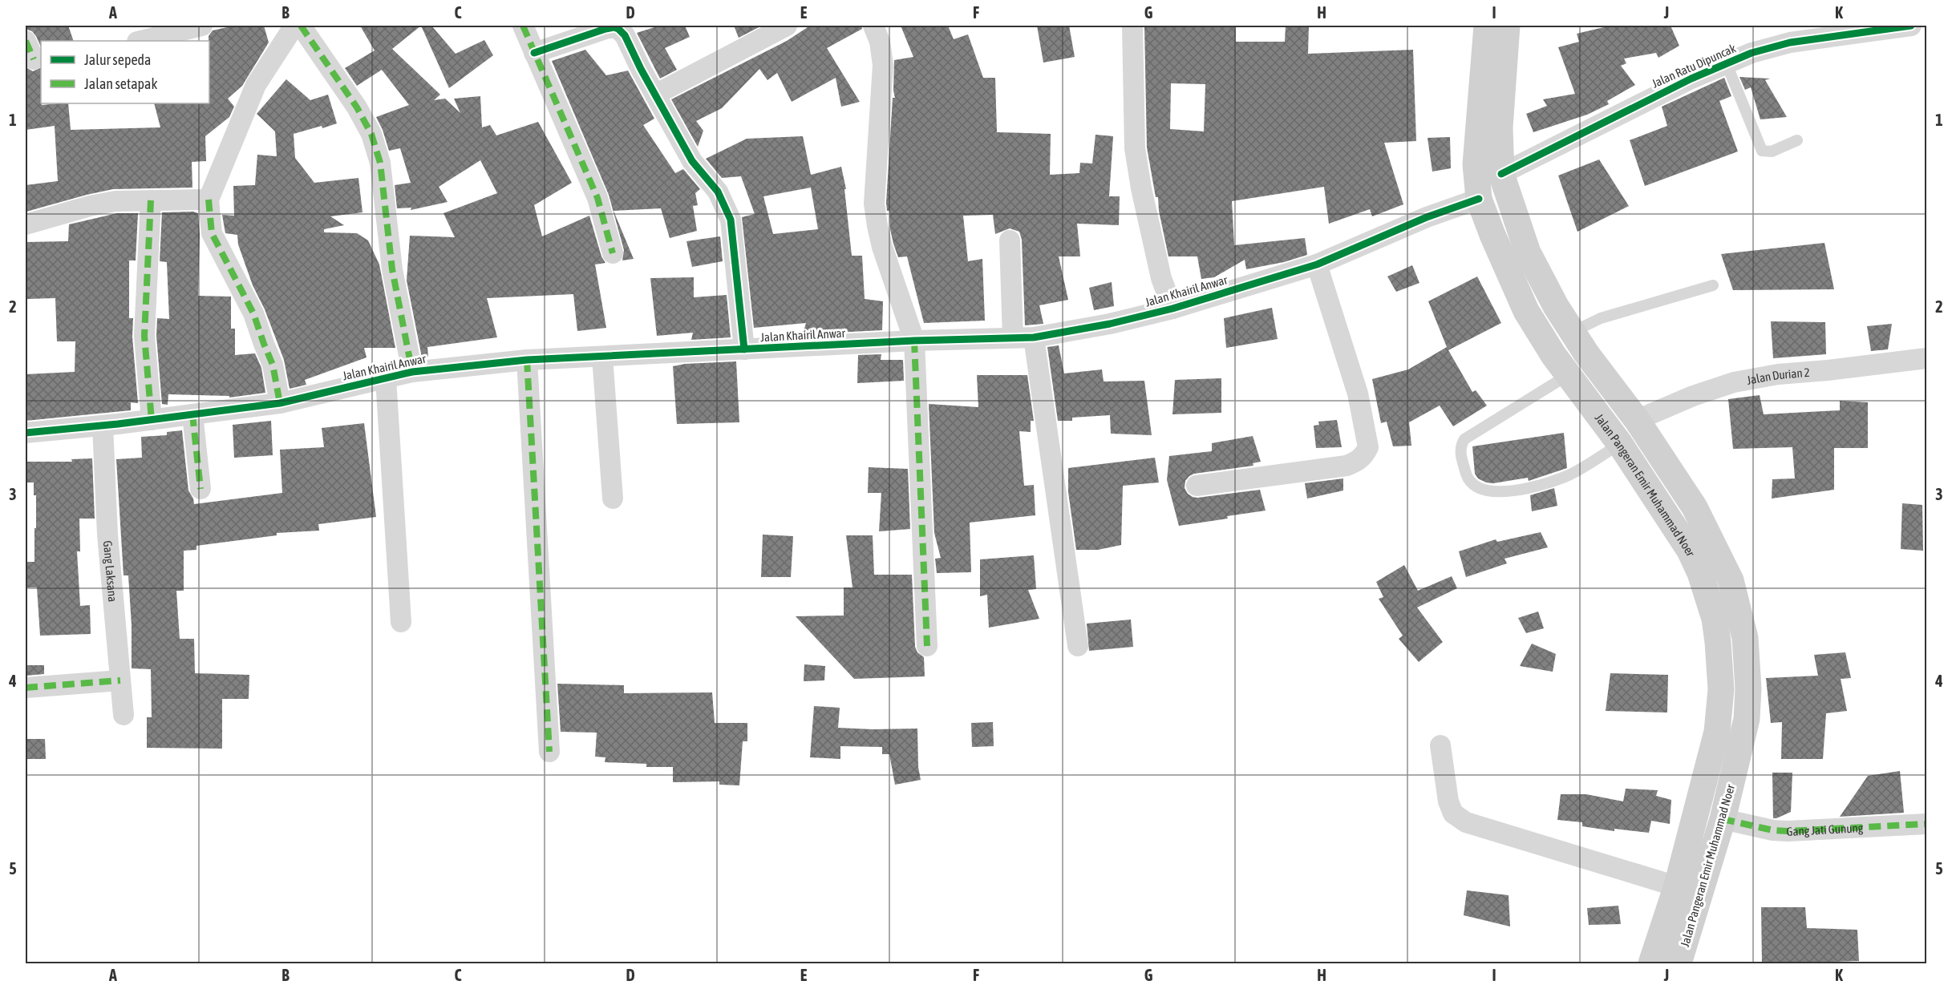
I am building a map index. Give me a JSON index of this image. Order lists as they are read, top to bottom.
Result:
{
  "streets": {
    "main road": ["Jalan Pangeran Emir Muhammad Noer"],
    "street": [
      "Jalan Ratu Dipuncak",
      "Jalan Khairil Anwar",
      "Jalan Durian 2",
      "Gang Laksana",
      "Gang Jati Gunung"
    ]
  },
  "crossings": [
    ["Jalan Ratu Dipuncak", "Jalan Pangeran Emir Muhammad Noer"],
    ["Jalan Khairil Anwar", "Jalan Pangeran Emir Muhammad Noer"],
    ["Jalan Khairil Anwar", "Gang Laksana"],
    ["Jalan Durian 2", "Jalan Pangeran Emir Muhammad Noer"],
    ["Jalan Pangeran Emir Muhammad Noer", "Gang Jati Gunung"]
  ],
  "legend": ["Jalur sepeda", "Jalan setapak"],
  "grid": {
    "columns": [
      "A",
      "B",
      "C",
      "D",
      "E",
      "F",
      "G",
      "H",
      "I",
      "J",
      "K"
    ],
    "rows": [
      "1",
      "2",
      "3",
      "4",
      "5"
    ]
  }
}
